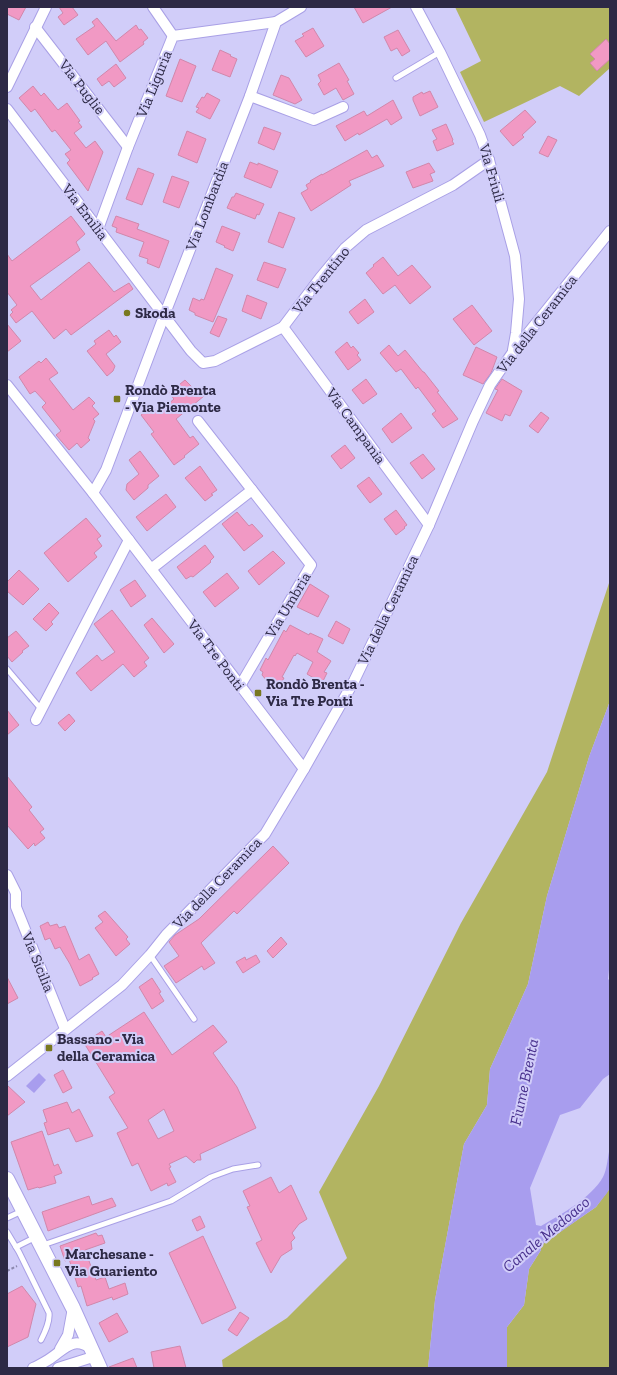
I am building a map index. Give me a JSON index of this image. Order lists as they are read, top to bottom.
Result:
{
  "streets": {
    "street": [
      "Via Liguria",
      "Via Puglie",
      "Via Friuli",
      "Via Lombardia",
      "Via Emilia",
      "Via Trentino",
      "Via della Ceramica",
      "Via Campania",
      "Via Umbria",
      "Via Tre Ponti",
      "Via Sicilia"
    ]
  },
  "crossings": [
    ["Via Liguria", "Via Puglie"],
    ["Via Liguria", "Via Lombardia"],
    ["Via Liguria", "Via Emilia"],
    ["Via Friuli", "Via Trentino"],
    ["Via Friuli", "Via della Ceramica"],
    ["Via Lombardia", "Via Emilia"],
    ["Via Lombardia", "Via Trentino"],
    ["Via Lombardia", "Via Tre Ponti"],
    ["Via Emilia", "Via Trentino"],
    ["Via Trentino", "Via Campania"],
    ["Via della Ceramica", "Via Campania"],
    ["Via della Ceramica", "Via Tre Ponti"],
    ["Via della Ceramica", "Via Sicilia"],
    ["Via Umbria", "Via Tre Ponti"]
  ],
  "water": ["Fiume Brenta", "Canale Medoaco"],
  "places": {
    "other": ["Skoda"],
    "transit": [
      "Rondò Brenta - Via Piemonte",
      "Rondò Brenta - Via Tre Ponti",
      "Bassano - Via della Ceramica",
      "Marchesane - Via Guariento"
    ]
  }
}
